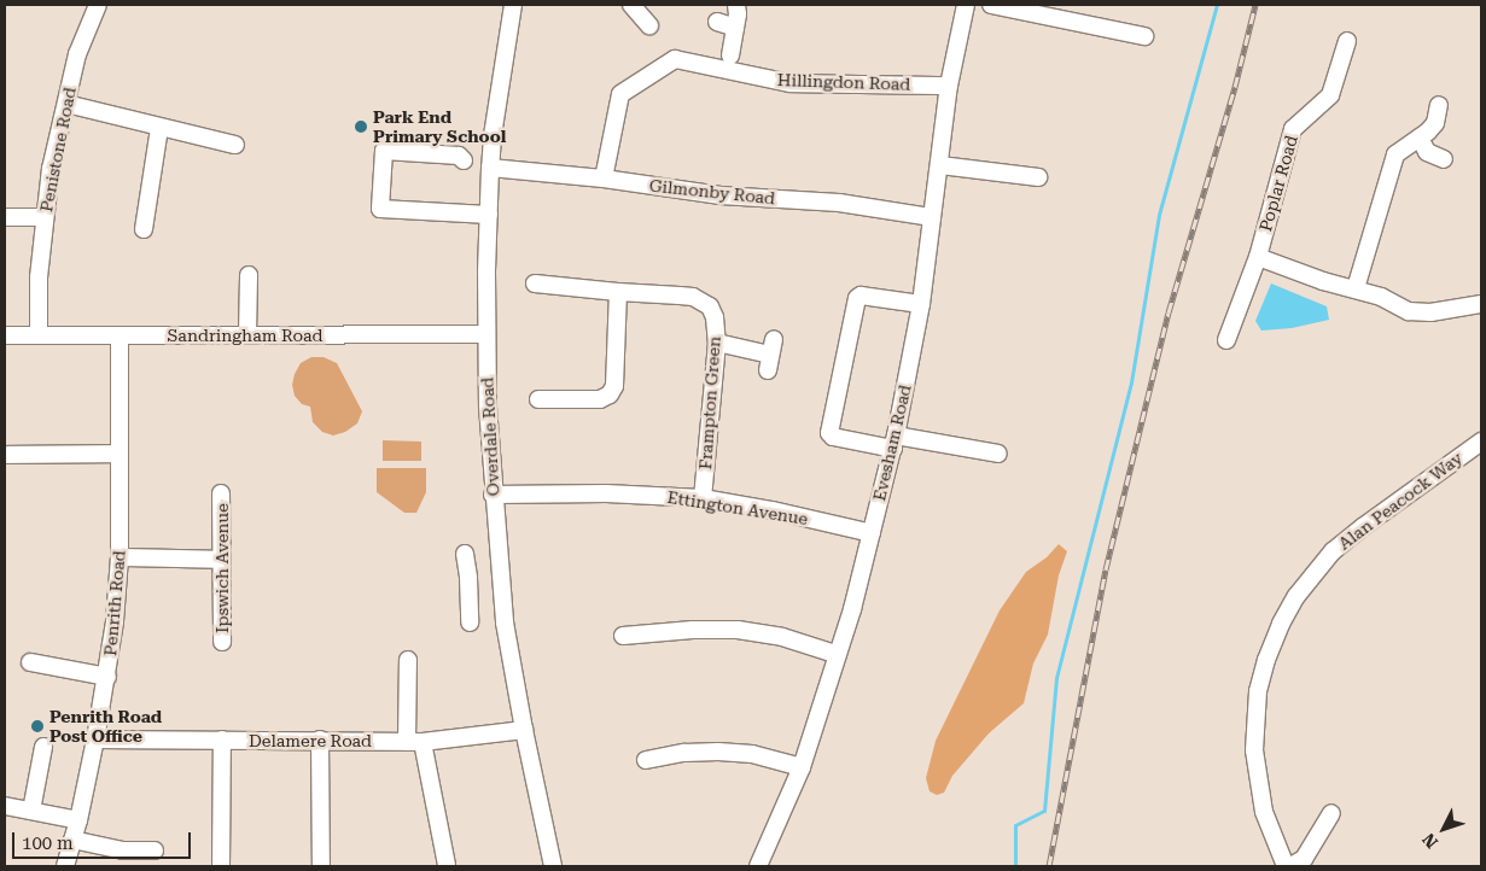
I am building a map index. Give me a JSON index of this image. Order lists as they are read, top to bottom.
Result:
{
  "streets": {
    "street": [
      "Hillingdon Road",
      "Penistone Road",
      "Poplar Road",
      "Gilmonby Road",
      "Sandringham Road",
      "Frampton Green",
      "Overdale Road",
      "Evesham Road",
      "Alan Peacock Way",
      "Ettington Avenue",
      "Ipswich Avenue",
      "Penrith Road",
      "Delamere Road"
    ]
  },
  "crossings": [
    ["Hillingdon Road", "Gilmonby Road"],
    ["Hillingdon Road", "Evesham Road"],
    ["Penistone Road", "Sandringham Road"],
    ["Gilmonby Road", "Overdale Road"],
    ["Gilmonby Road", "Evesham Road"],
    ["Sandringham Road", "Overdale Road"],
    ["Sandringham Road", "Penrith Road"],
    ["Frampton Green", "Ettington Avenue"],
    ["Overdale Road", "Ettington Avenue"],
    ["Overdale Road", "Delamere Road"],
    ["Evesham Road", "Ettington Avenue"],
    ["Penrith Road", "Delamere Road"]
  ],
  "places": ["Park End Primary School", "Penrith Road Post Office"],
  "scale_bar": "100 m",
  "north": "bottom left"
}
